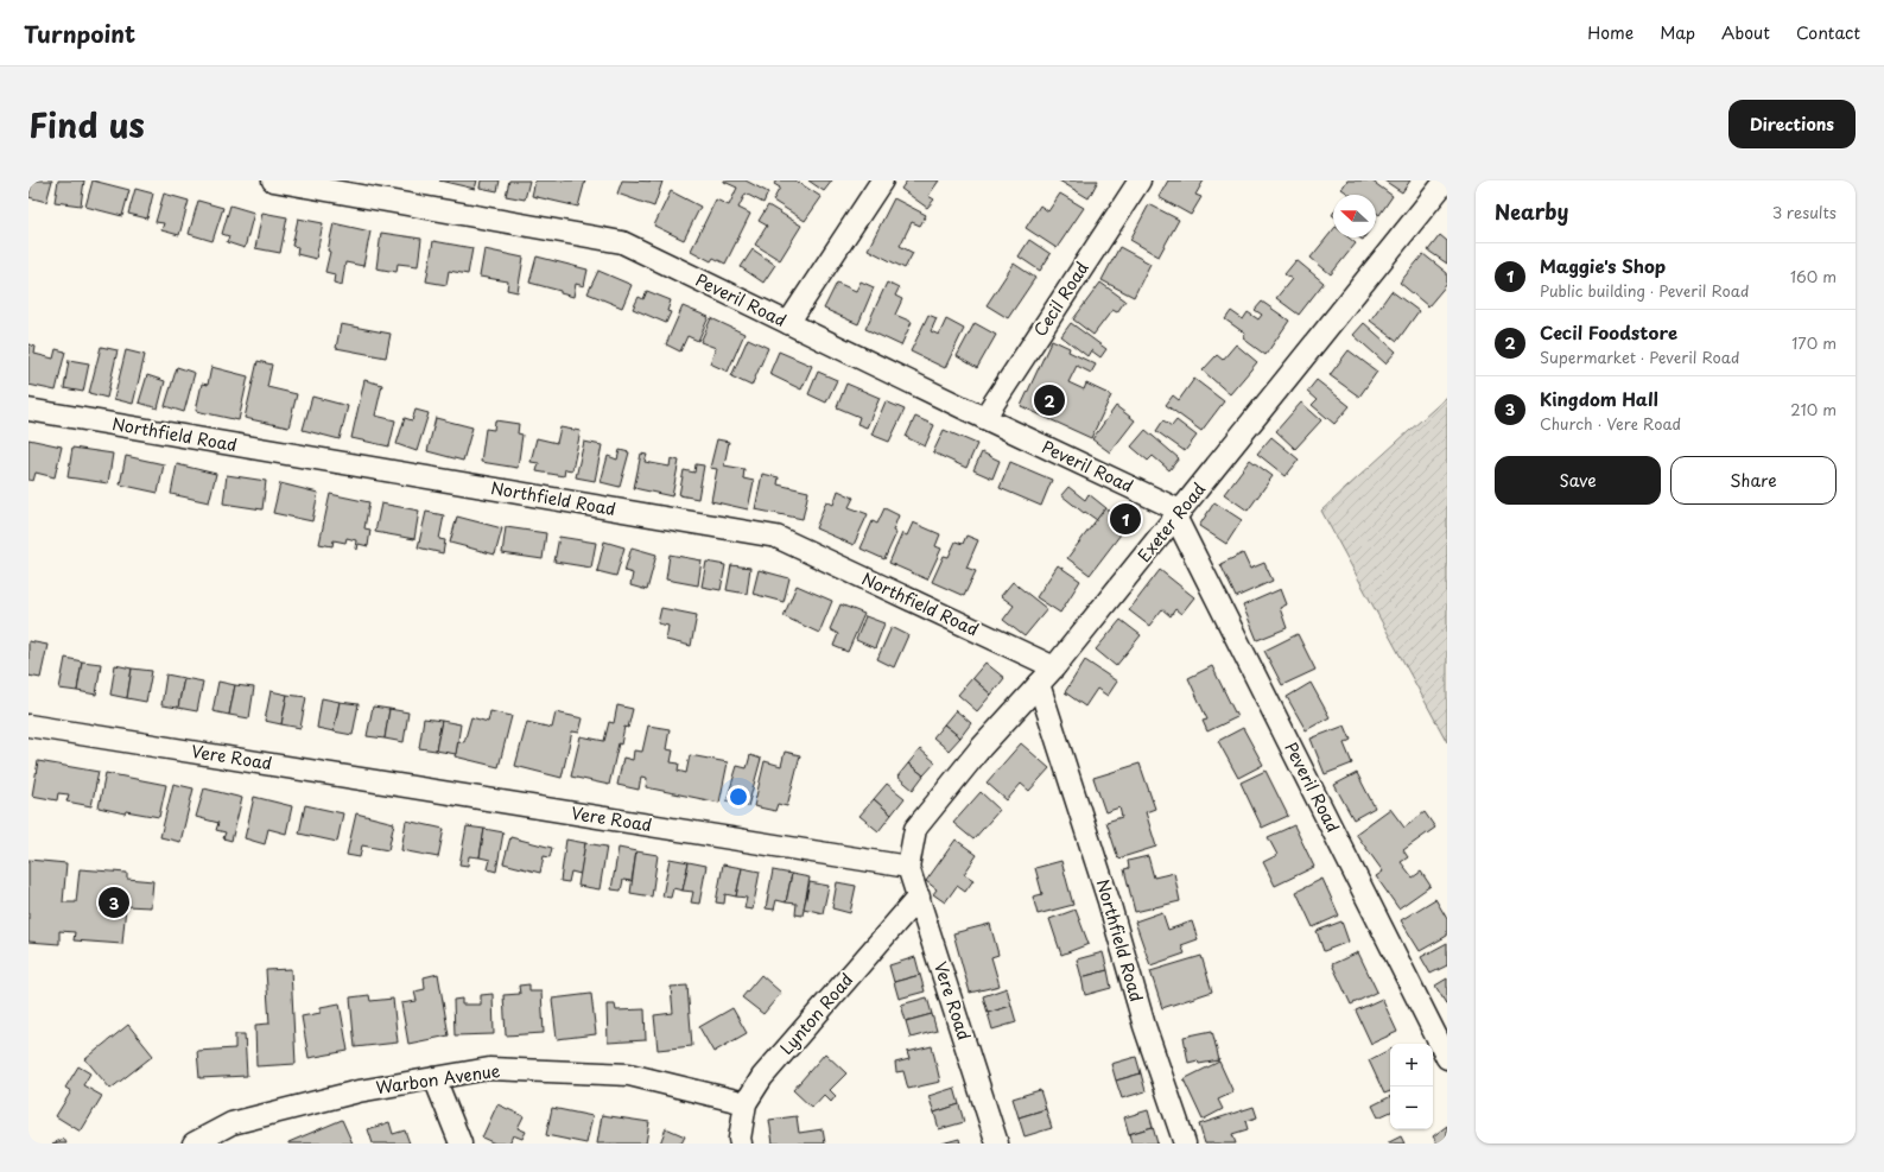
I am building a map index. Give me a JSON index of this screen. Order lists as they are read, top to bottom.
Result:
{
  "streets": {
    "street": [
      "Cecil Road",
      "Peveril Road",
      "Northfield Road",
      "Exeter Road",
      "Vere Road",
      "Lynton Road",
      "Warbon Avenue"
    ]
  },
  "crossings": [
    ["Cecil Road", "Peveril Road"],
    ["Peveril Road", "Exeter Road"],
    ["Northfield Road", "Exeter Road"],
    ["Exeter Road", "Vere Road"],
    ["Vere Road", "Lynton Road"],
    ["Lynton Road", "Warbon Avenue"]
  ],
  "north": "left",
  "page": {
    "header": "Turnpoint",
    "nav": [
      "Home",
      "Map",
      "About",
      "Contact"
    ],
    "title": "Find us",
    "buttons": [
      "Directions",
      ["Save", "Share"]
    ],
    "heading": ["Nearby", "3 results"],
    "list": [
      {
        "mark": "1",
        "name": "Maggie's Shop",
        "note": "Public building · Peveril Road",
        "value": "160 m"
      },
      {
        "mark": "2",
        "name": "Cecil Foodstore",
        "note": "Supermarket · Peveril Road",
        "value": "170 m"
      },
      {
        "mark": "3",
        "name": "Kingdom Hall",
        "note": "Church · Vere Road",
        "value": "210 m"
      }
    ],
    "pins": ["2", "1", "3"],
    "map_buttons": ["+", "−"]
  }
}
